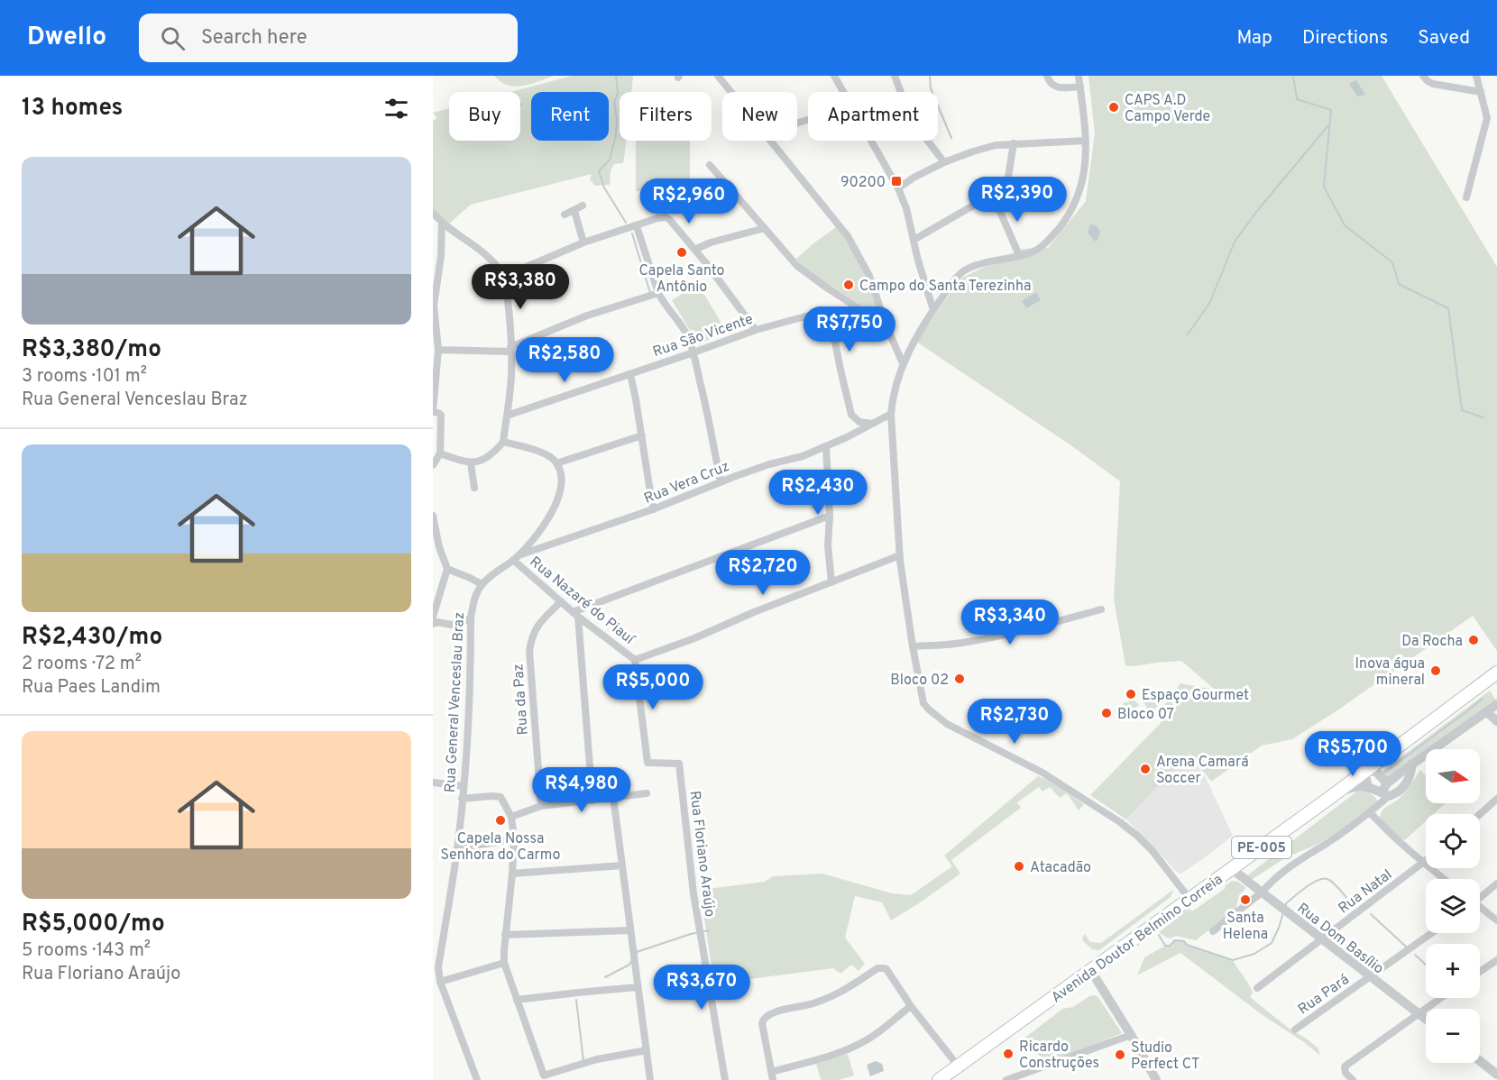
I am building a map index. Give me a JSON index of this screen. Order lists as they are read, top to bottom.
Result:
{
  "streets": {
    "main road": ["PE-005", "Avenida Doutor Belmino Correia"],
    "street": [
      "Rua São Vicente",
      "Rua Vera Cruz",
      "Rua Nazaré do Piauí",
      "Rua da Paz",
      "Rua General Venceslau Braz",
      "Rua Floriano Araújo",
      "Rua Natal",
      "Rua Dom Basílio",
      "Rua Pará"
    ]
  },
  "crossings": [
    ["Rua São Vicente", "Rua Vera Cruz"],
    ["Rua Vera Cruz", "Rua Nazaré do Piauí"],
    ["Rua Nazaré do Piauí", "Rua da Paz"],
    ["Rua Nazaré do Piauí", "Rua Floriano Araújo"],
    ["Rua Natal", "Rua Dom Basílio"],
    ["Avenida Doutor Belmino Correia", "Rua Dom Basílio"],
    ["Rua Dom Basílio", "Rua Pará"]
  ],
  "places": {
    "other": [
      "CAPS A.D Campo Verde",
      "Capela Santo Antônio",
      "Campo do Santa Terezinha",
      "Da Rocha",
      "Inova água mineral",
      "Bloco 02",
      "Espaço Gourmet",
      "Bloco 07",
      "Arena Camará Soccer",
      "Capela Nossa Senhora do Carmo",
      "Atacadão",
      "Santa Helena",
      "Ricardo Construções",
      "Studio Perfect CT"
    ],
    "transit": ["90200"]
  },
  "north": "right",
  "page": {
    "header": "Dwello",
    "search": "Search here",
    "nav": ["Map", "Directions", "Saved"],
    "heading": "13 homes",
    "chip": [
      "Buy",
      "Rent",
      "Filters",
      "New",
      "Apartment"
    ],
    "list": [
      {
        "name": "R$3,380/mo",
        "note": "3 rooms · 101 m² · Rua General Venceslau Braz"
      },
      {
        "name": "R$2,430/mo",
        "note": "2 rooms · 72 m² · Rua Paes Landim"
      },
      {
        "name": "R$5,000/mo",
        "note": "5 rooms · 143 m² · Rua Floriano Araújo"
      }
    ],
    "price": [
      "R$2,390",
      "R$2,960",
      "R$3,380",
      "R$7,750",
      "R$2,580",
      "R$2,430",
      "R$2,720",
      "R$3,340",
      "R$5,000",
      "R$2,730",
      "R$5,700",
      "R$4,980",
      "R$3,670"
    ],
    "map_buttons": ["+", "−"]
  }
}
